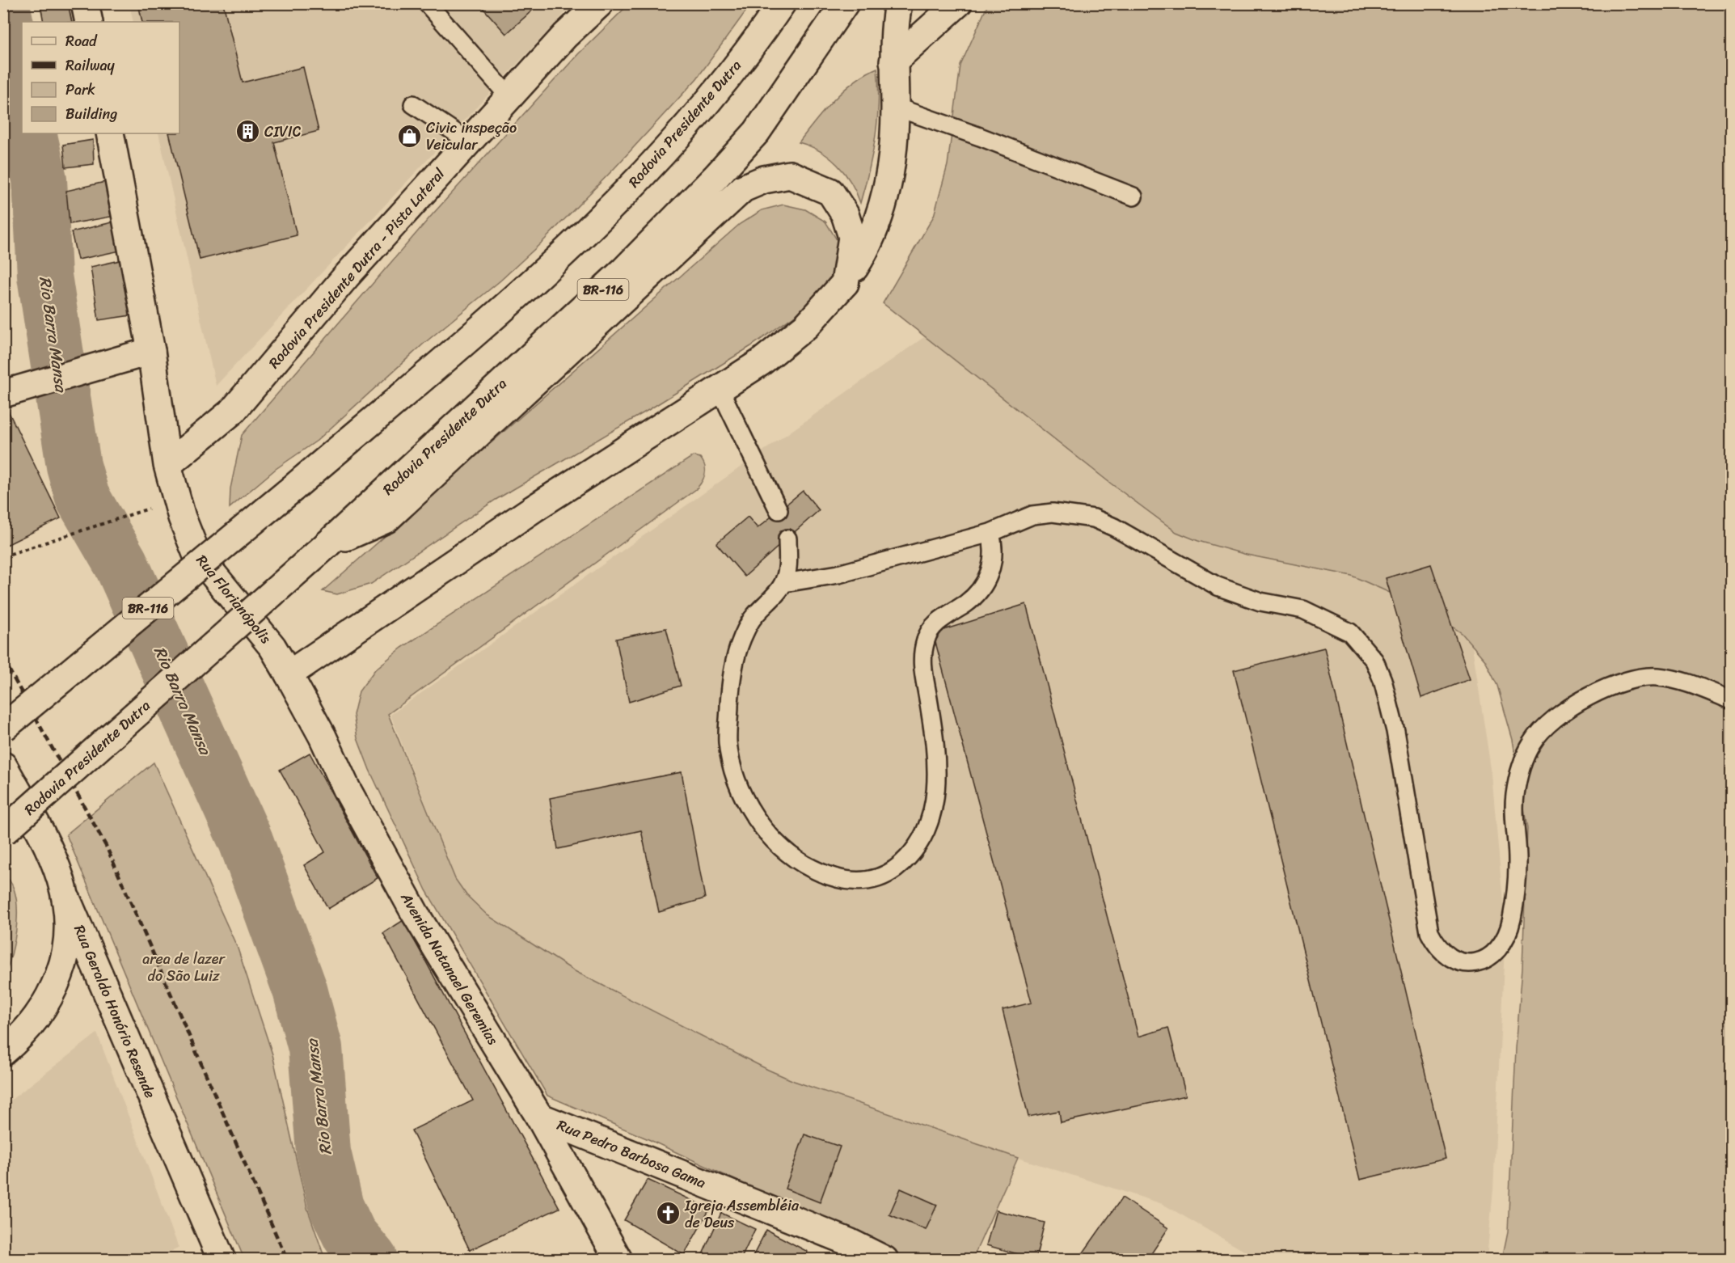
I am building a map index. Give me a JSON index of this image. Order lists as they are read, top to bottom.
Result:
{
  "streets": {
    "main road": [
      "Rodovia Presidente Dutra",
      "Rodovia Presidente Dutra - Pista Lateral",
      "BR-116",
      "Rua Florianópolis",
      "Avenida Natanael Geremias",
      "Rua Geraldo Honório Resende",
      "Rua Pedro Barbosa Gama"
    ]
  },
  "crossings": [
    ["Rodovia Presidente Dutra - Pista Lateral", "Rua Florianópolis"],
    ["Rua Florianópolis", "Avenida Natanael Geremias"],
    ["Avenida Natanael Geremias", "Rua Pedro Barbosa Gama"]
  ],
  "water": ["Rio Barra Mansa"],
  "parks": ["area de lazer do São Luiz"],
  "places": {
    "building": ["CIVIC"],
    "shop": ["Civic inspeção Veicular"],
    "church": ["Igreja Assembléia de Deus"]
  },
  "legend": [
    "Road",
    "Railway",
    "Park",
    "Building"
  ]
}
